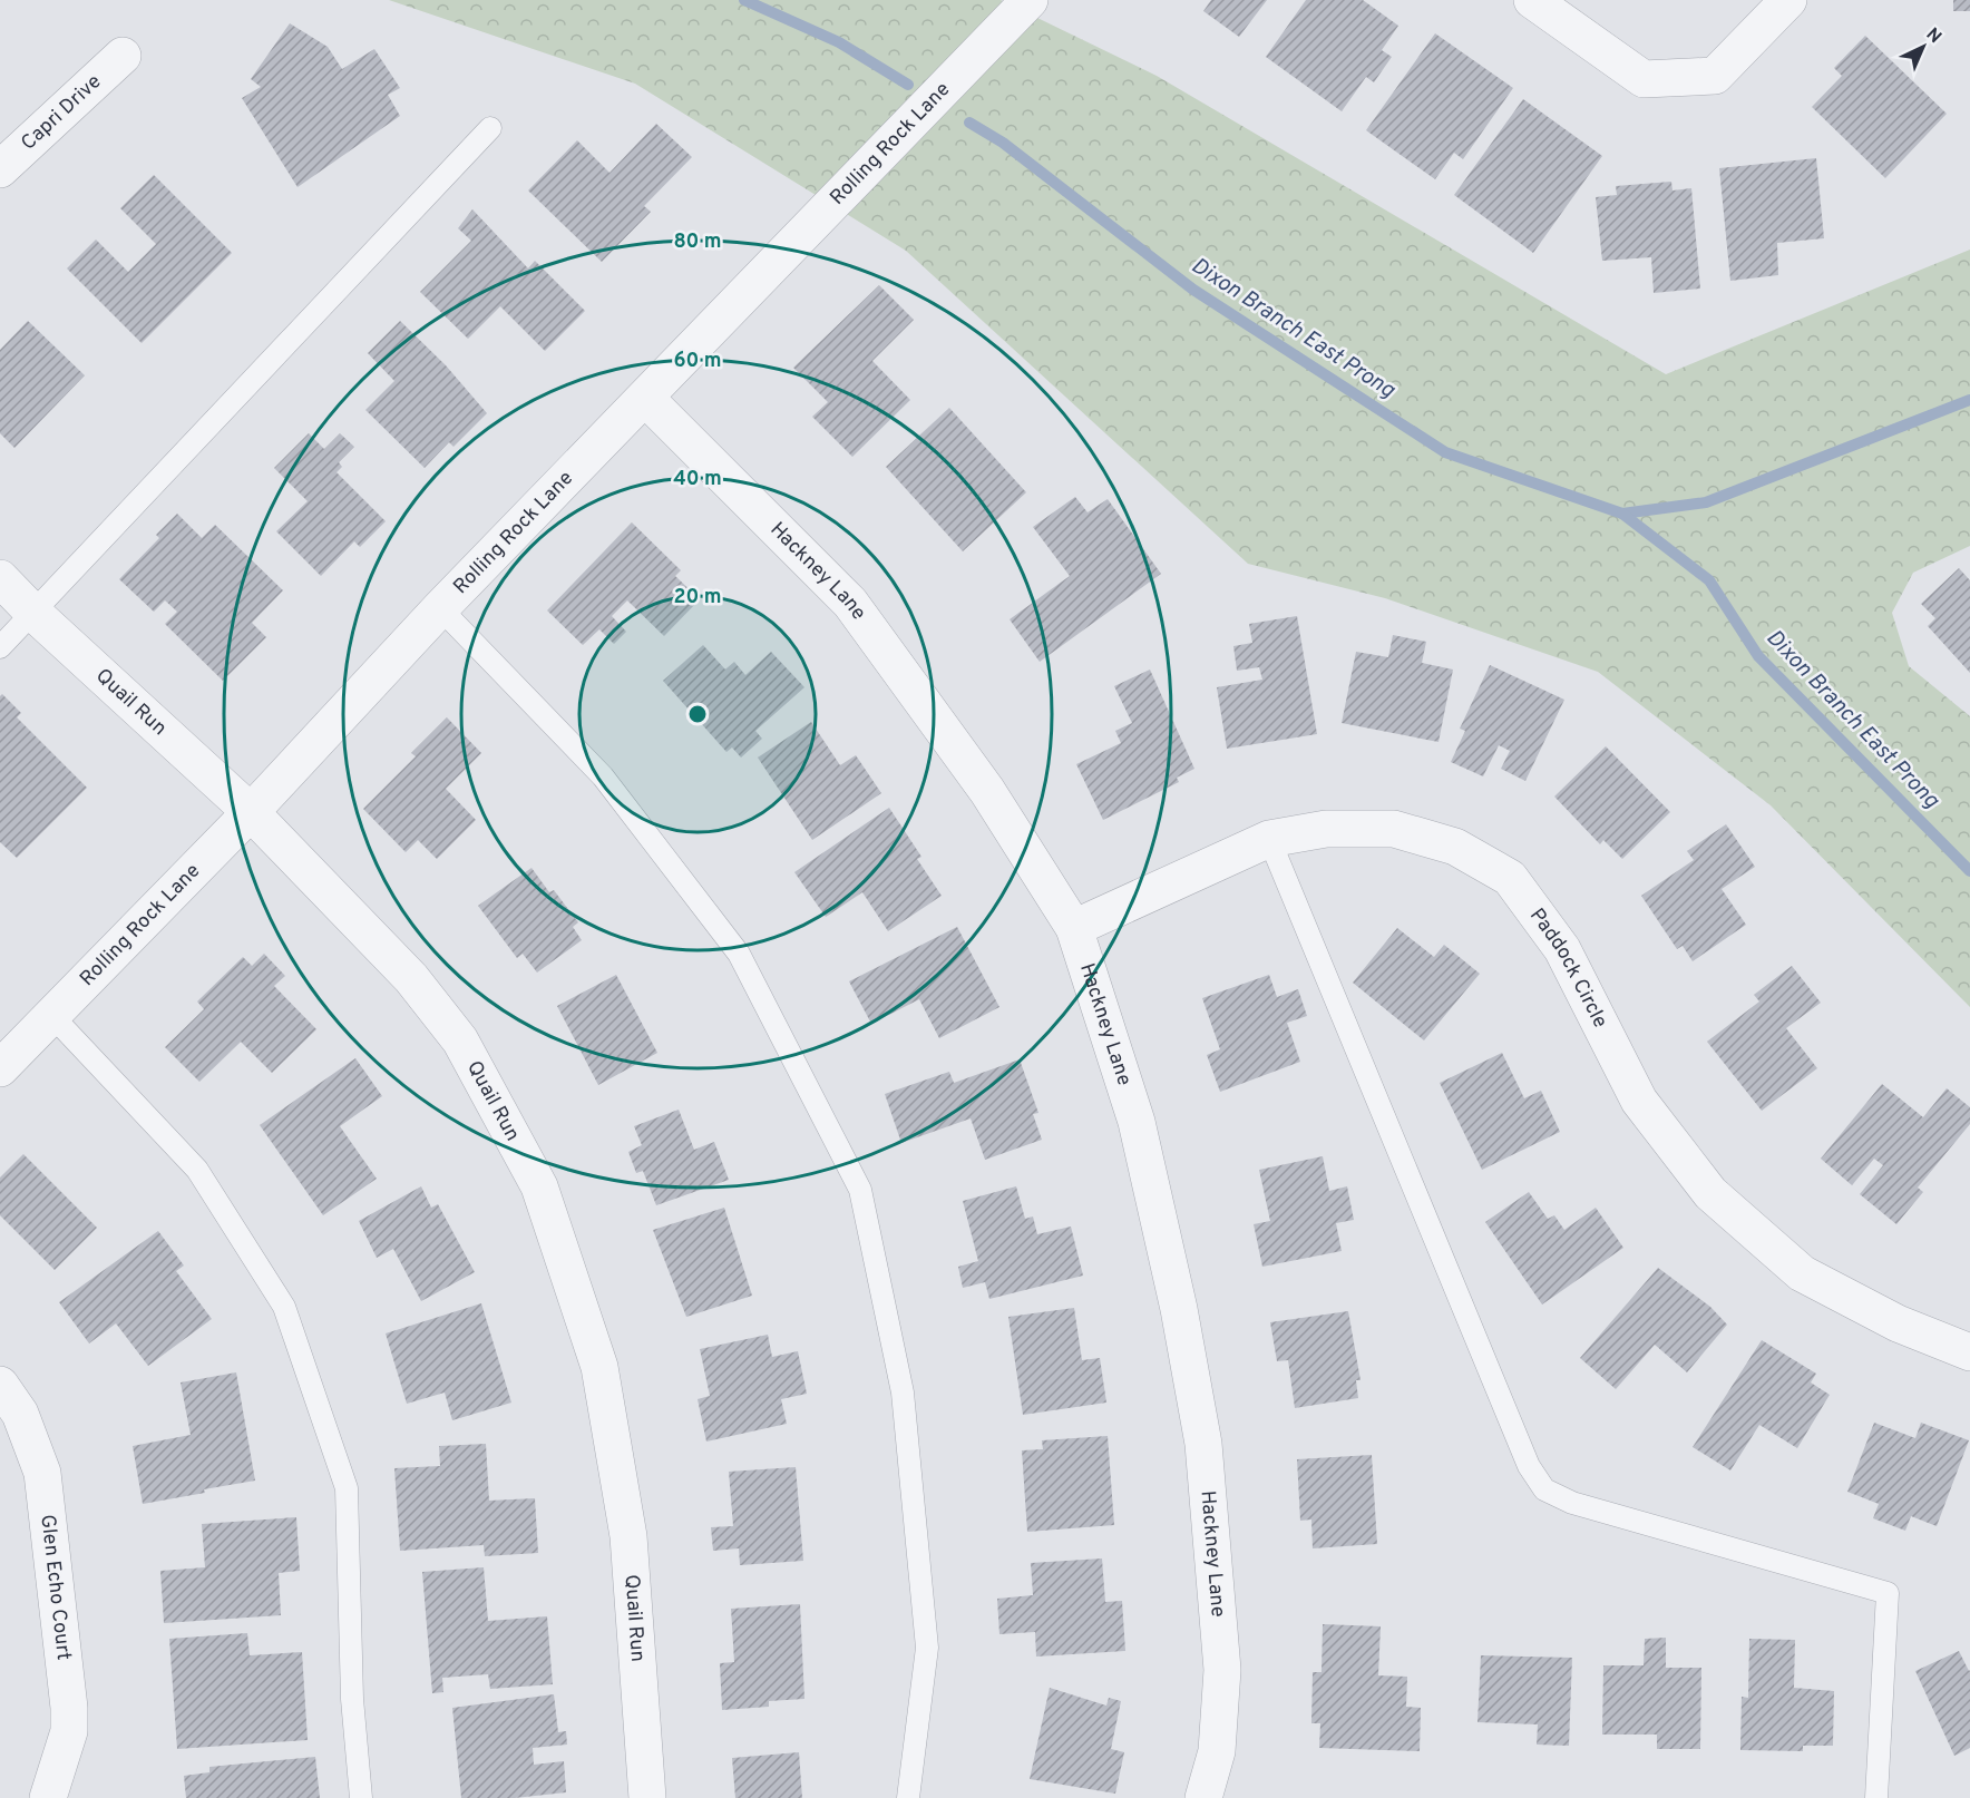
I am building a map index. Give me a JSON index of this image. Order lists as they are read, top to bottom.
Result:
{
  "streets": {
    "street": [
      "Capri Drive",
      "Rolling Rock Lane",
      "Hackney Lane",
      "Quail Run",
      "Paddock Circle",
      "Glen Echo Court"
    ]
  },
  "crossings": [
    ["Rolling Rock Lane", "Hackney Lane"],
    ["Rolling Rock Lane", "Quail Run"],
    ["Hackney Lane", "Paddock Circle"]
  ],
  "water": ["Dixon Branch East Prong"],
  "north": "top right",
  "rings": [
    "80 m",
    "60 m",
    "40 m",
    "20 m"
  ]
}
